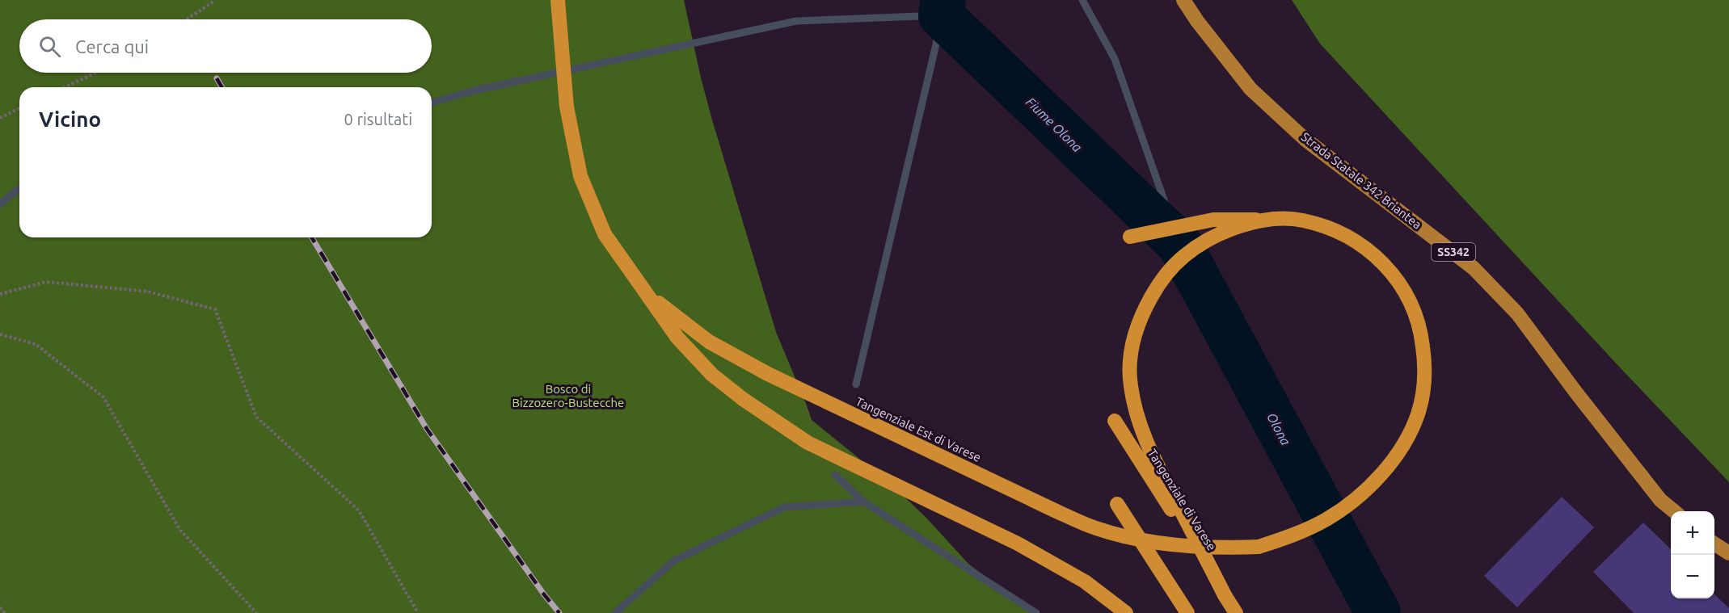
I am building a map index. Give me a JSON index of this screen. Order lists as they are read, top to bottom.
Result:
{
  "streets": {
    "highway": ["Tangenziale Est di Varese", "Tangenziale di Varese"],
    "main road": ["Strada Statale 342 Briantea", "SS342"]
  },
  "crossings": [
    ["Tangenziale Est di Varese", "Tangenziale di Varese"]
  ],
  "water": ["Fiume Olona", "Olona"],
  "parks": ["Bosco di Bizzozero-Bustecche"],
  "page": {
    "search": "Cerca qui",
    "heading": ["Vicino", "0 risultati"],
    "map_buttons": ["+", "−"]
  }
}
